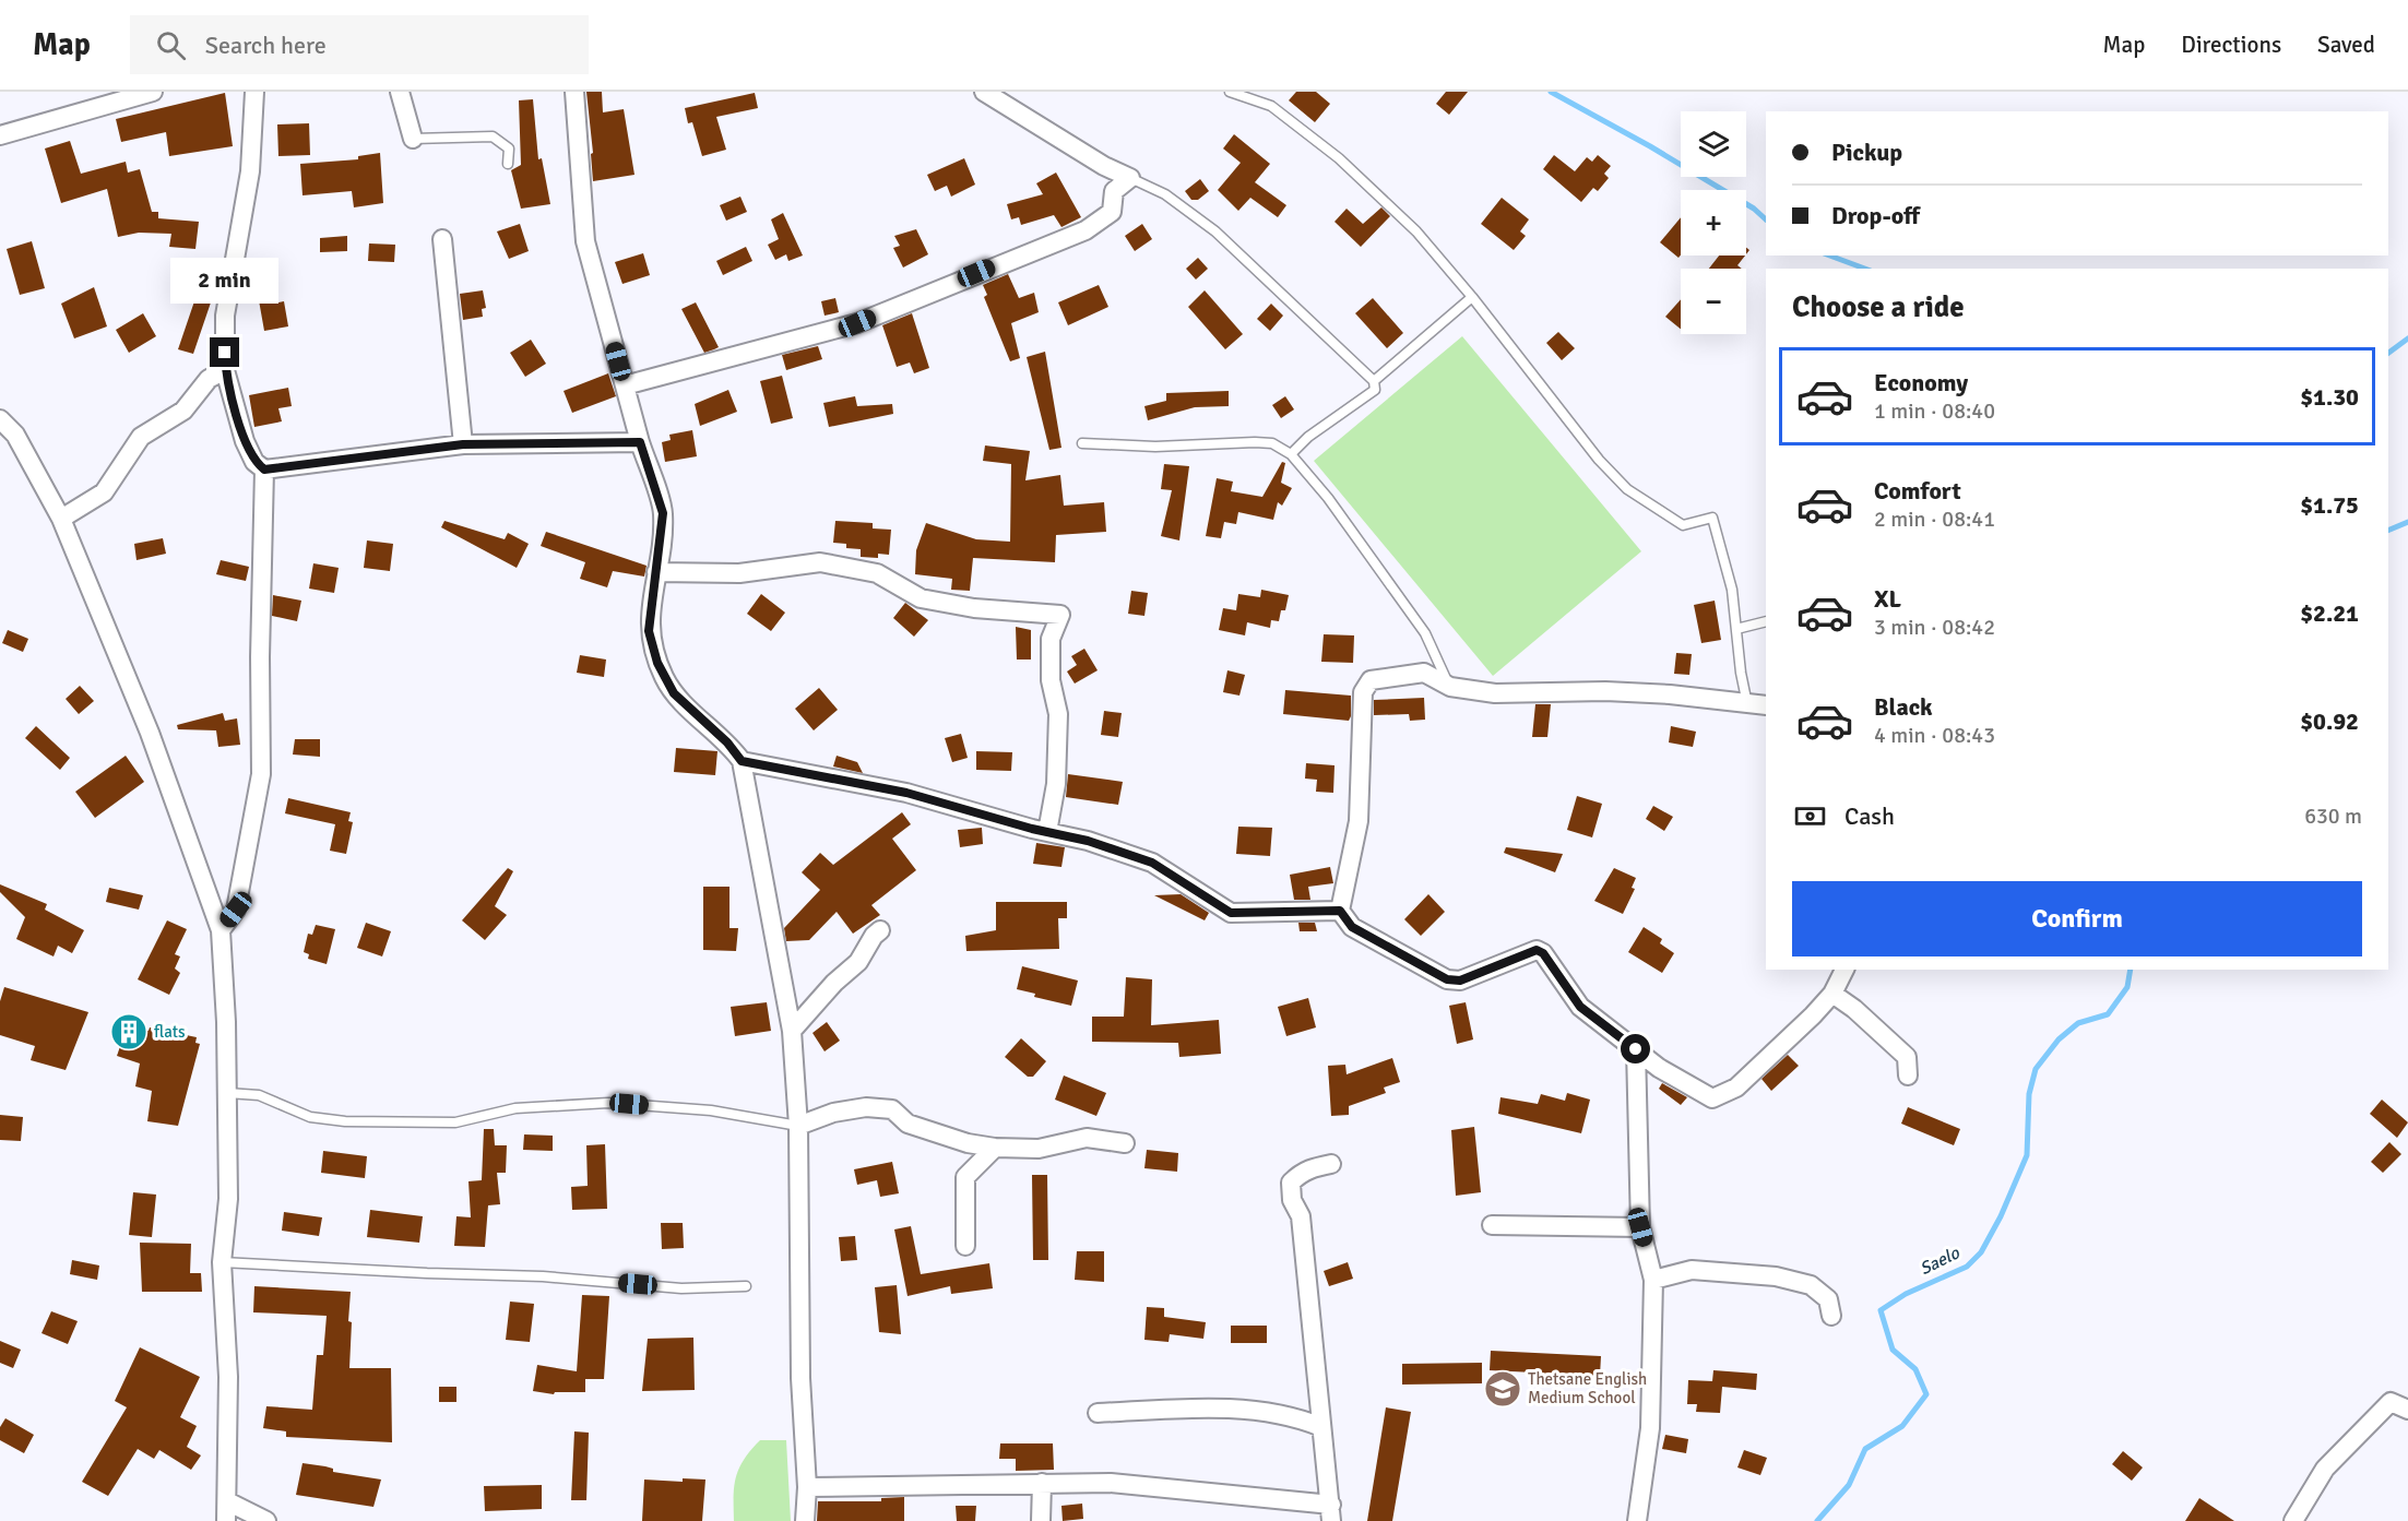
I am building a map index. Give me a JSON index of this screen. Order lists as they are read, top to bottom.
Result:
{
  "water": ["Saelo"],
  "places": {
    "building": ["flats"],
    "school or university": ["Thetsane English Medium School"]
  },
  "page": {
    "header": "Map",
    "search": "Search here",
    "nav": ["Map", "Directions", "Saved"],
    "map_buttons": ["+", "−"],
    "banner": ["Pickup", "Drop-off"],
    "bubble": "2 min",
    "heading": "Choose a ride",
    "list": [
      {
        "name": "Economy",
        "note": "1 min · 08:40",
        "value": "$1.30"
      },
      {
        "name": "Comfort",
        "note": "2 min · 08:41",
        "value": "$1.75"
      },
      {
        "name": "XL",
        "note": "3 min · 08:42",
        "value": "$2.21"
      },
      {
        "name": "Black",
        "note": "4 min · 08:43",
        "value": "$0.92"
      }
    ],
    "pay": ["Cash", "630 m"],
    "buttons": "Confirm"
  }
}
